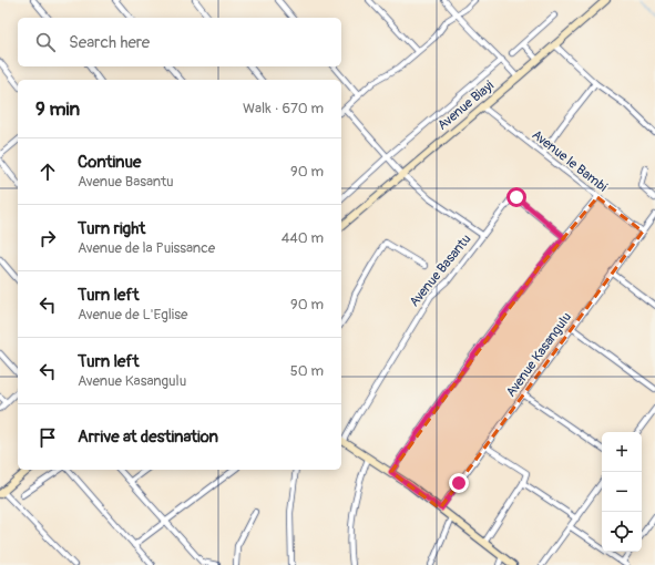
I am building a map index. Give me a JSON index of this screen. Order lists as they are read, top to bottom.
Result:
{
  "streets": {
    "street": [
      "Avenue Biayi",
      "Avenue le Bambi",
      "Avenue Basantu",
      "Avenue Kasangulu"
    ]
  },
  "crossings": [
    ["Avenue Biayi", "Avenue le Bambi"],
    ["Avenue le Bambi", "Avenue Kasangulu"]
  ],
  "page": {
    "search": "Search here",
    "heading": ["9 min", "Walk · 670 m"],
    "list": [
      ["Continue", "Avenue Basantu", "90 m"],
      ["Turn right", "Avenue de la Puissance", "440 m"],
      ["Turn left", "Avenue de L'Eglise", "90 m"],
      ["Turn left", "Avenue Kasangulu", "50 m"],
      "Arrive at destination"
    ],
    "map_buttons": ["+", "−"]
  }
}
